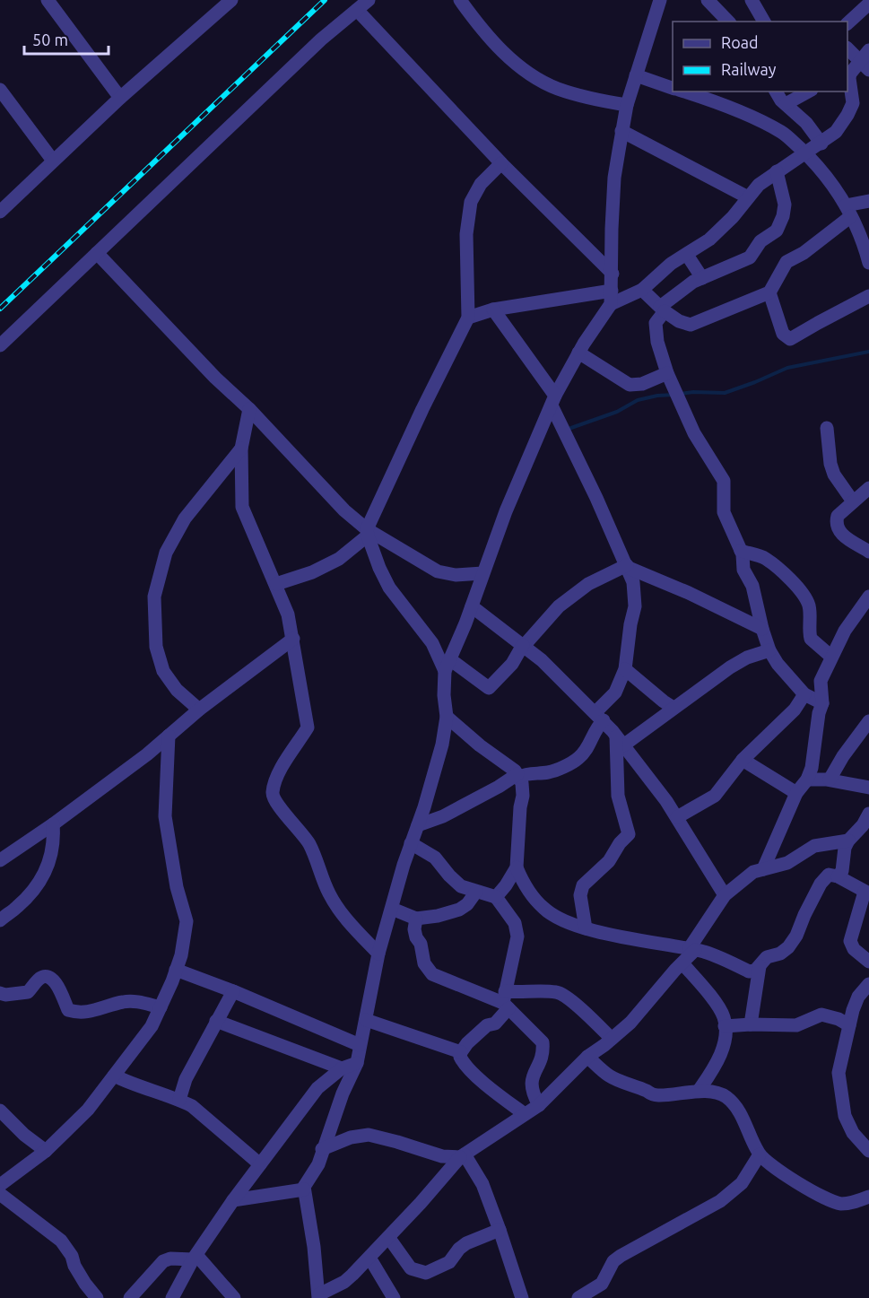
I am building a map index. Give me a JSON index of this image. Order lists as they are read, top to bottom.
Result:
{
  "legend": ["Road", "Railway"],
  "scale_bar": "50 m"
}
